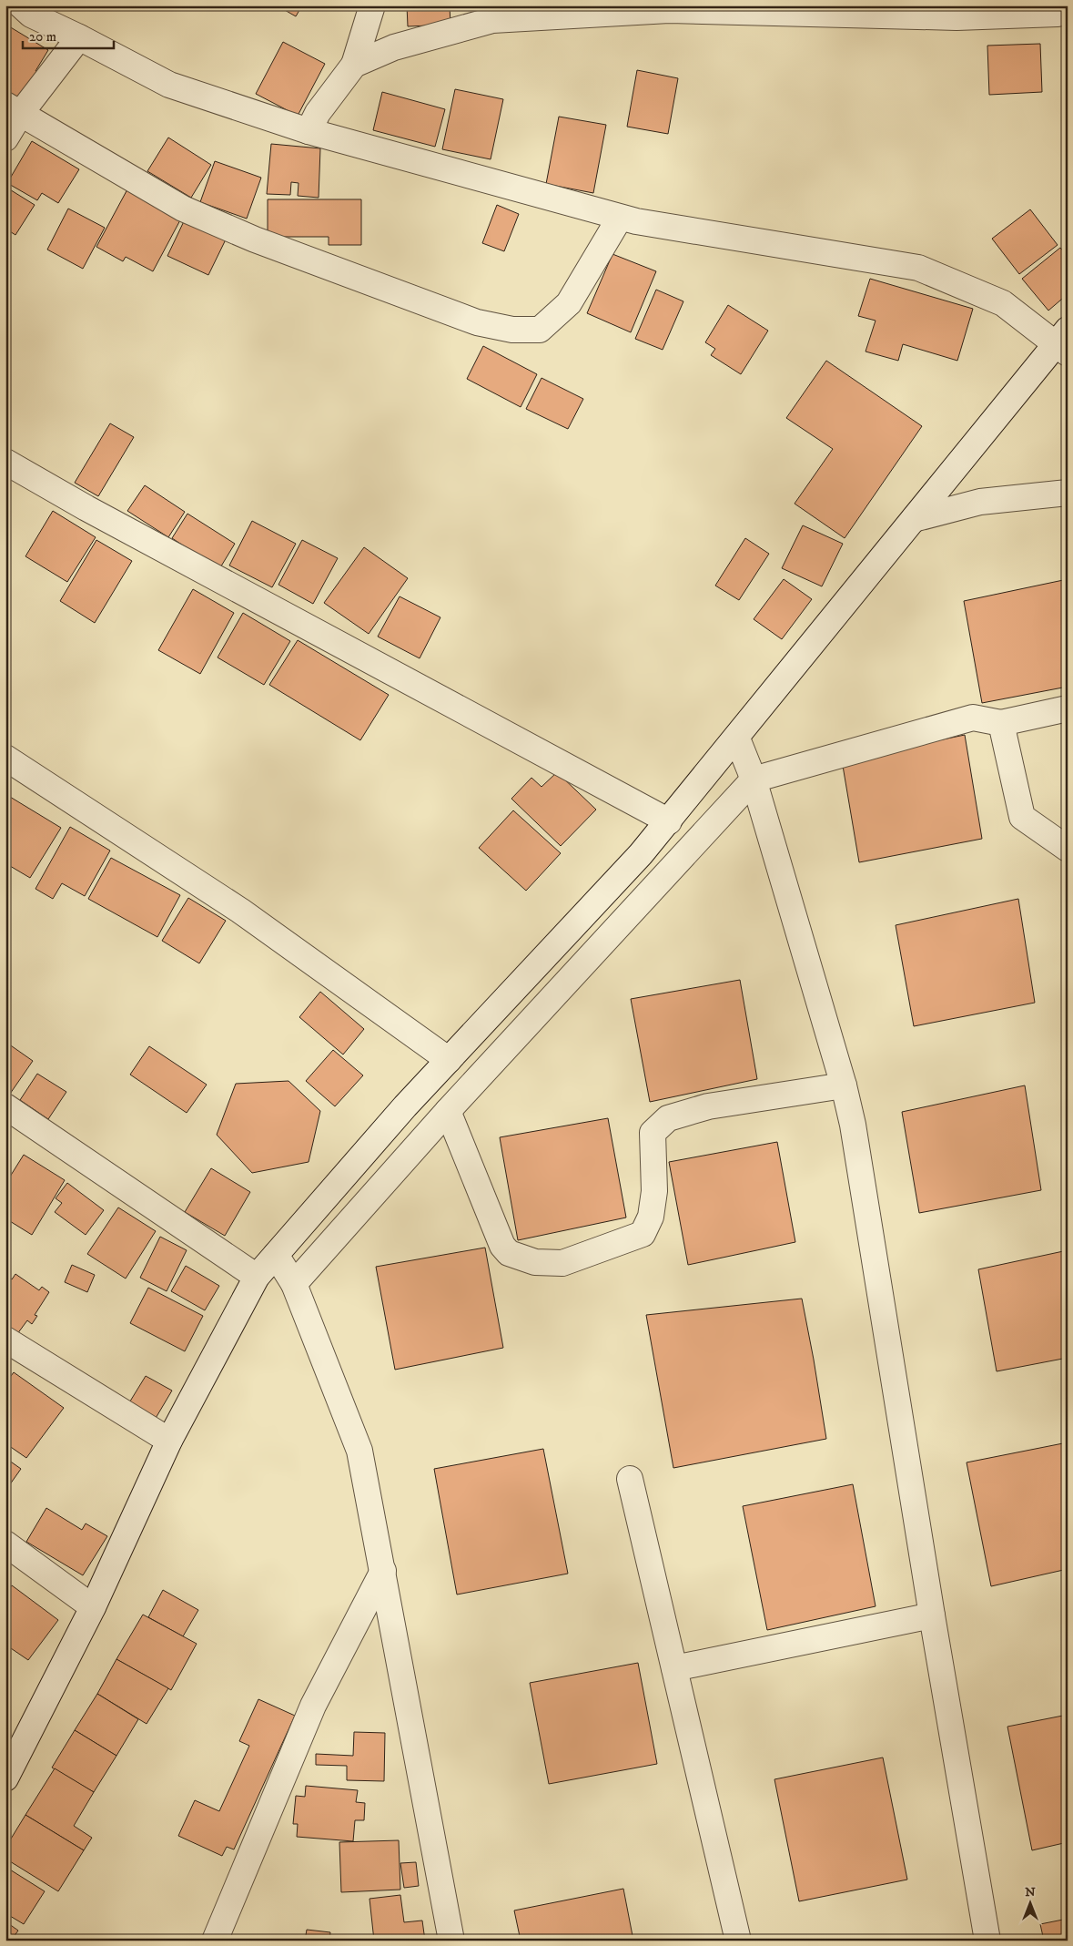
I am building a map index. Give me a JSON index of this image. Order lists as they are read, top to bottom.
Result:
{
  "scale_bar": "20 m",
  "north": "top"
}
